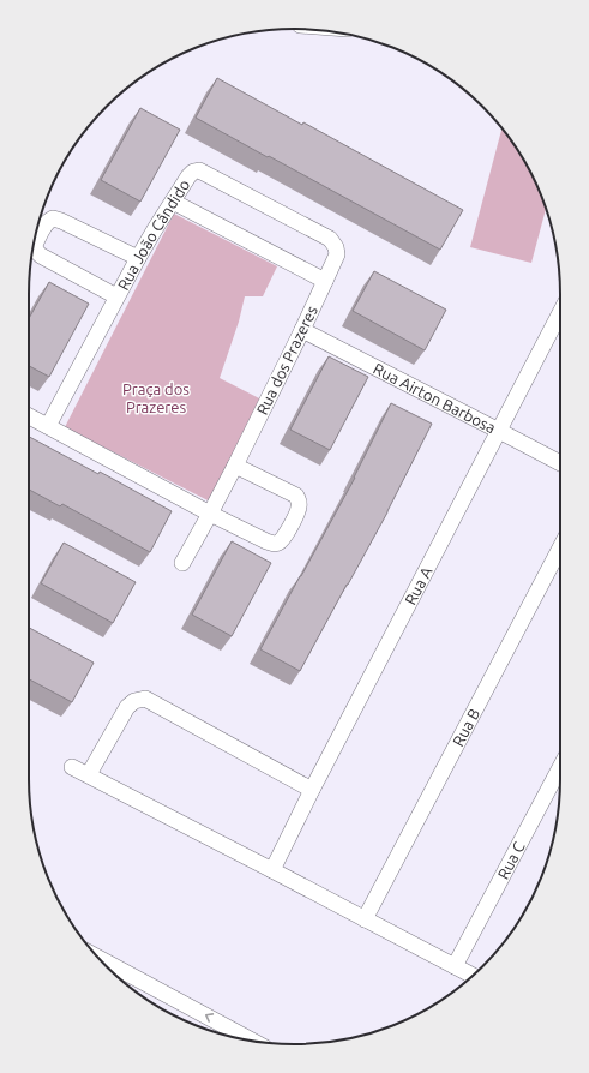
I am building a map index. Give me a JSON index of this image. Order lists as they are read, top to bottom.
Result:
{
  "streets": {
    "street": [
      "Rua João Cândido",
      "Rua dos Prazeres",
      "Rua Airton Barbosa",
      "Rua A",
      "Rua B",
      "Rua C"
    ]
  },
  "crossings": [
    ["Rua João Cândido", "Rua dos Prazeres"],
    ["Rua dos Prazeres", "Rua Airton Barbosa"],
    ["Rua Airton Barbosa", "Rua A"]
  ],
  "parks": ["Praça dos Prazeres"]
}
